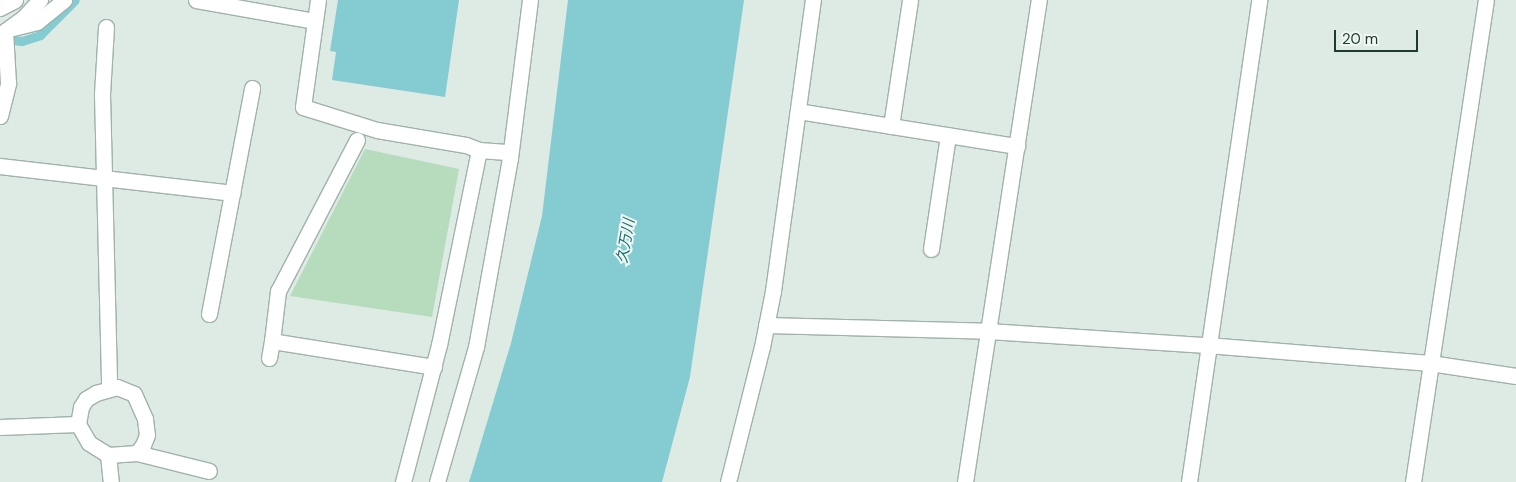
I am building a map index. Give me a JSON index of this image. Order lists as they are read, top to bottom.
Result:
{
  "water": ["久万川"],
  "scale_bar": "20 m"
}
